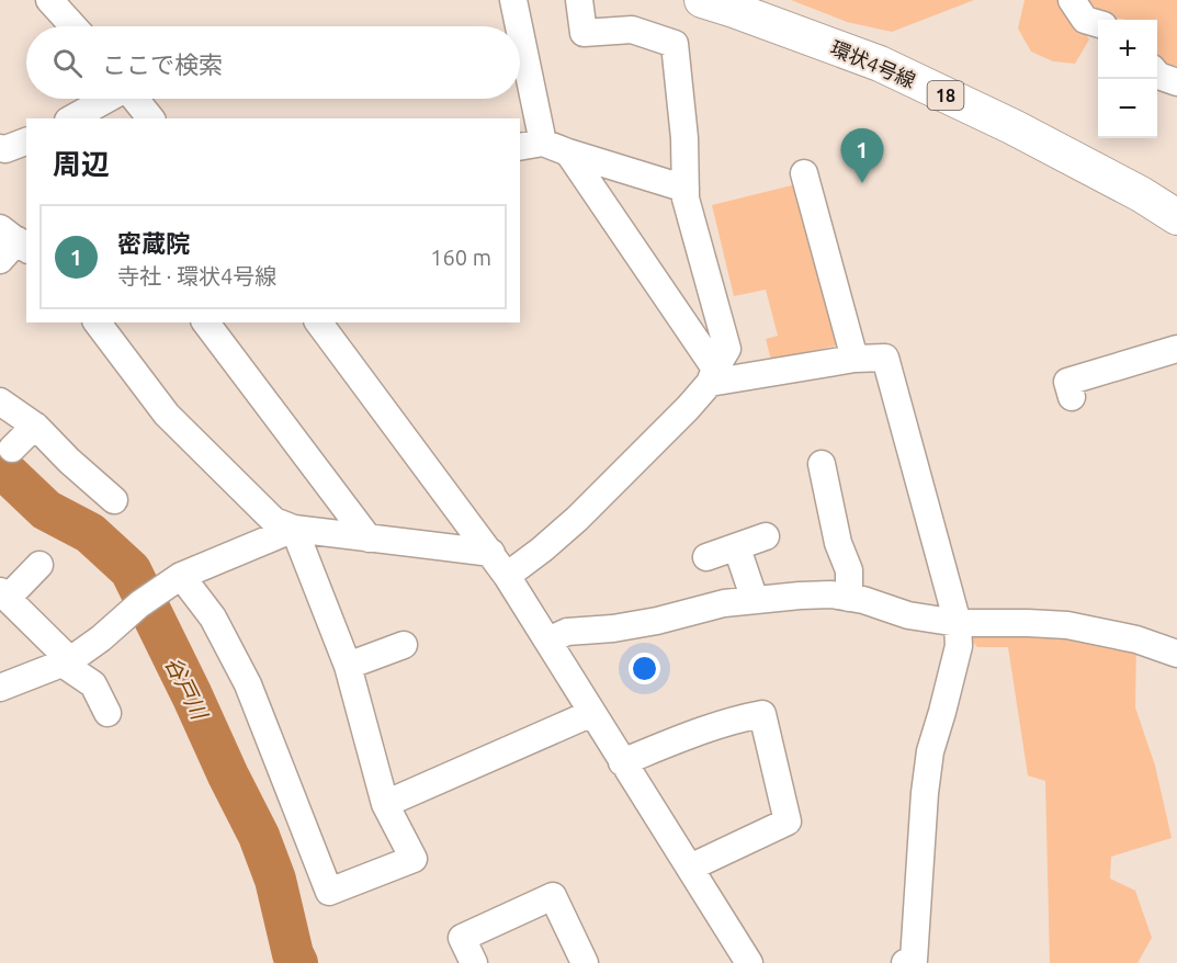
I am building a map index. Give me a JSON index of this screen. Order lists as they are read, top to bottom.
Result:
{
  "streets": {
    "main road": ["環状4号線", "18"]
  },
  "water": ["谷戸川"],
  "page": {
    "map_buttons": ["+", "−"],
    "search": "ここで検索",
    "heading": "周辺",
    "pins": "1",
    "list": [
      {
        "mark": "1",
        "name": "密蔵院",
        "note": "寺社 · 環状4号線",
        "value": "160 m"
      }
    ]
  }
}
